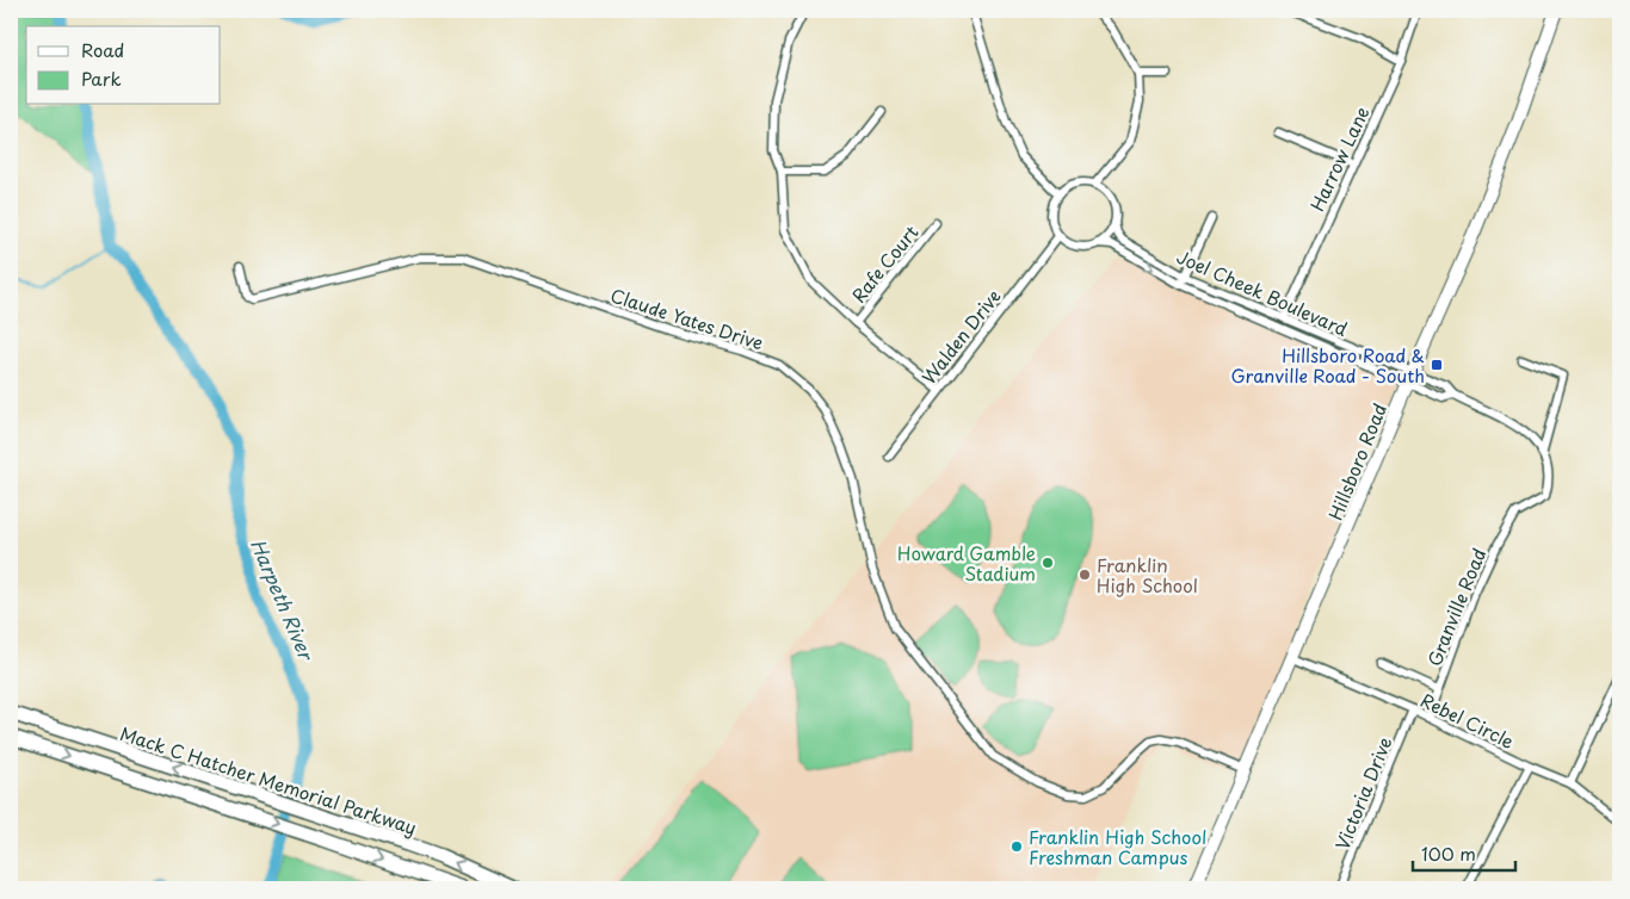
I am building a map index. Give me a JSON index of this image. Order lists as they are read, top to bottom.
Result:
{
  "streets": {
    "highway": ["Mack C Hatcher Memorial Parkway"],
    "main road": ["Hillsboro Road"],
    "street": [
      "Harrow Lane",
      "Rafe Court",
      "Joel Cheek Boulevard",
      "Claude Yates Drive",
      "Walden Drive",
      "Granville Road",
      "Rebel Circle",
      "Victoria Drive"
    ]
  },
  "crossings": [
    ["Harrow Lane", "Joel Cheek Boulevard"],
    ["Joel Cheek Boulevard", "Walden Drive"],
    ["Joel Cheek Boulevard", "Hillsboro Road"],
    ["Claude Yates Drive", "Hillsboro Road"],
    ["Hillsboro Road", "Rebel Circle"],
    ["Granville Road", "Rebel Circle"],
    ["Rebel Circle", "Victoria Drive"]
  ],
  "water": ["Harpeth River"],
  "places": {
    "transit": ["Hillsboro Road & Granville Road - South"],
    "other": ["Howard Gamble Stadium", "Franklin High School", "Franklin High School Freshman Campus"]
  },
  "legend": ["Road", "Park"],
  "scale_bar": "100 m"
}
